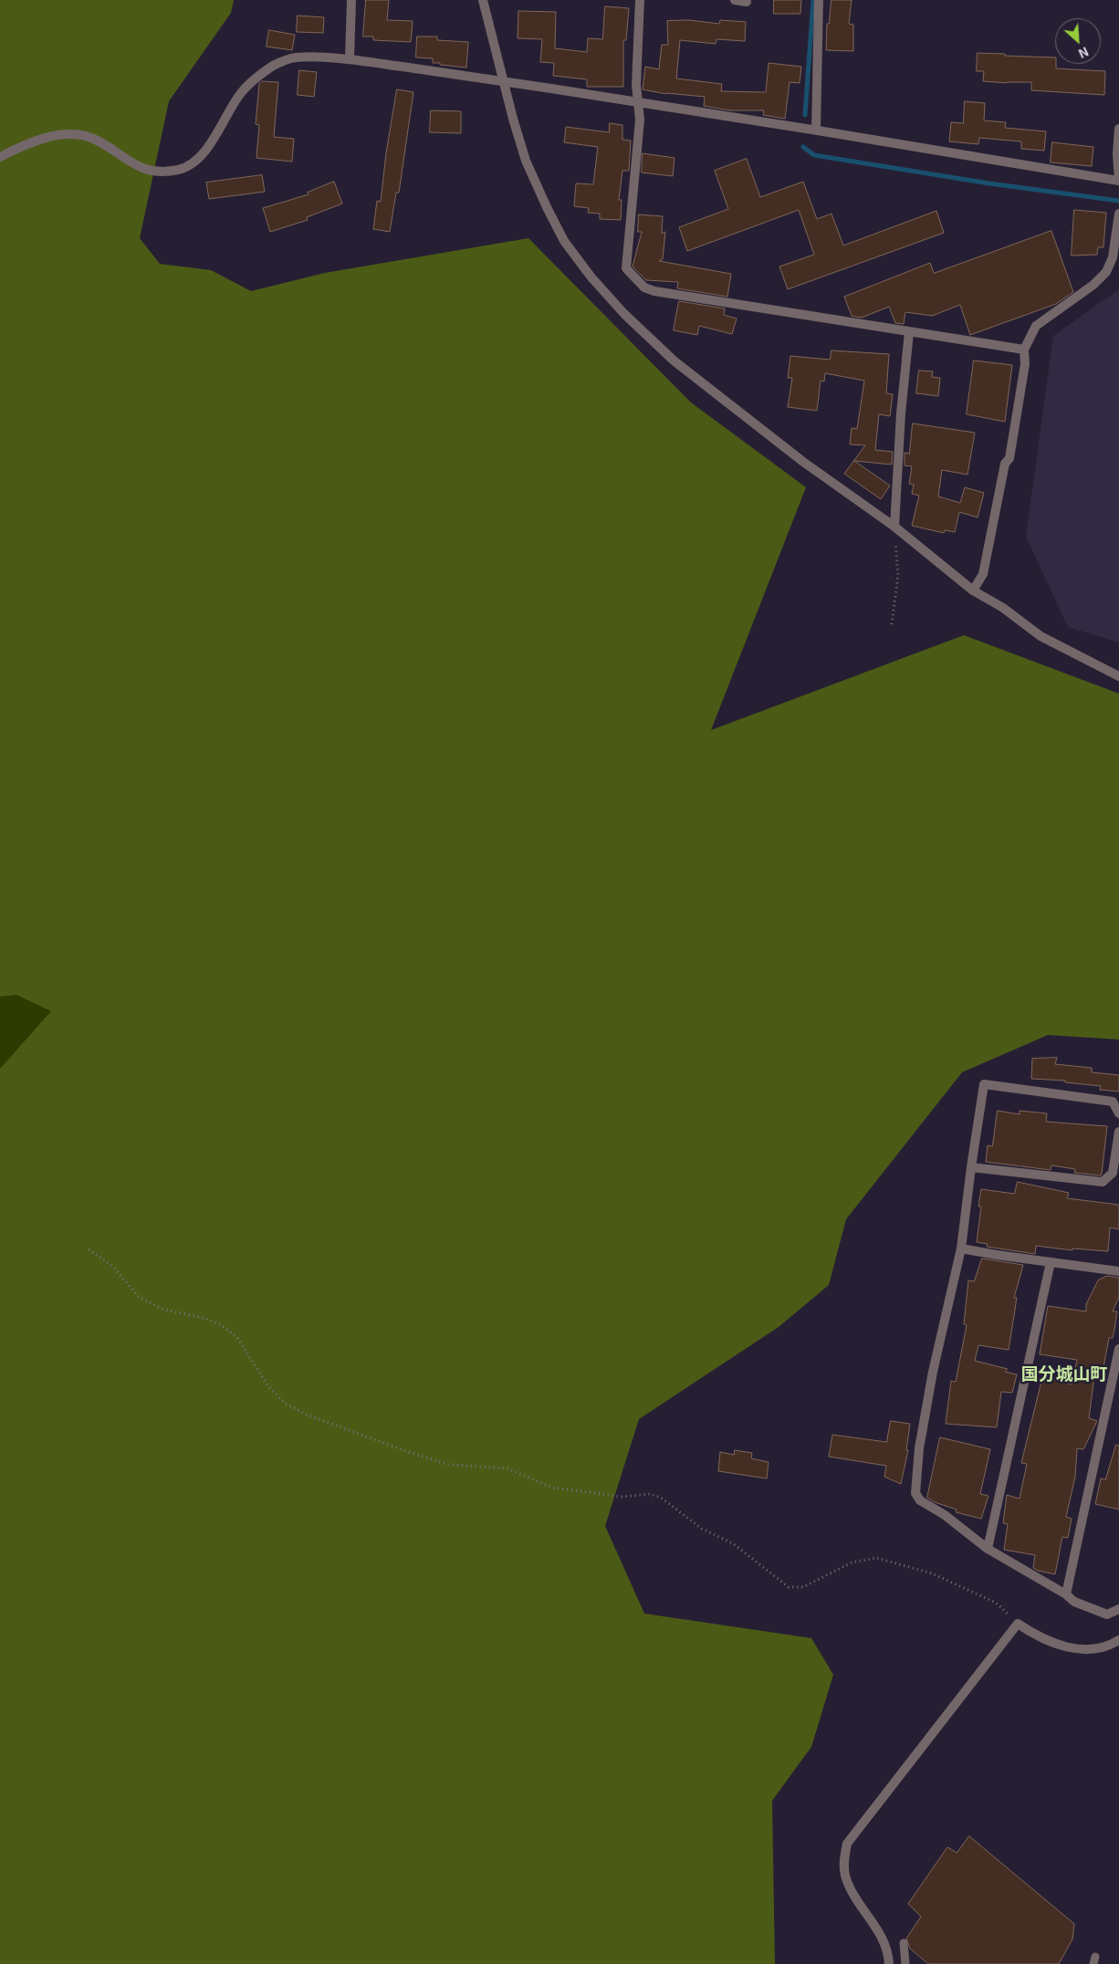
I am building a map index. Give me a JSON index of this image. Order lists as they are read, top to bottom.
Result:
{
  "districts": ["国分城山町"],
  "north": "bottom right"
}
